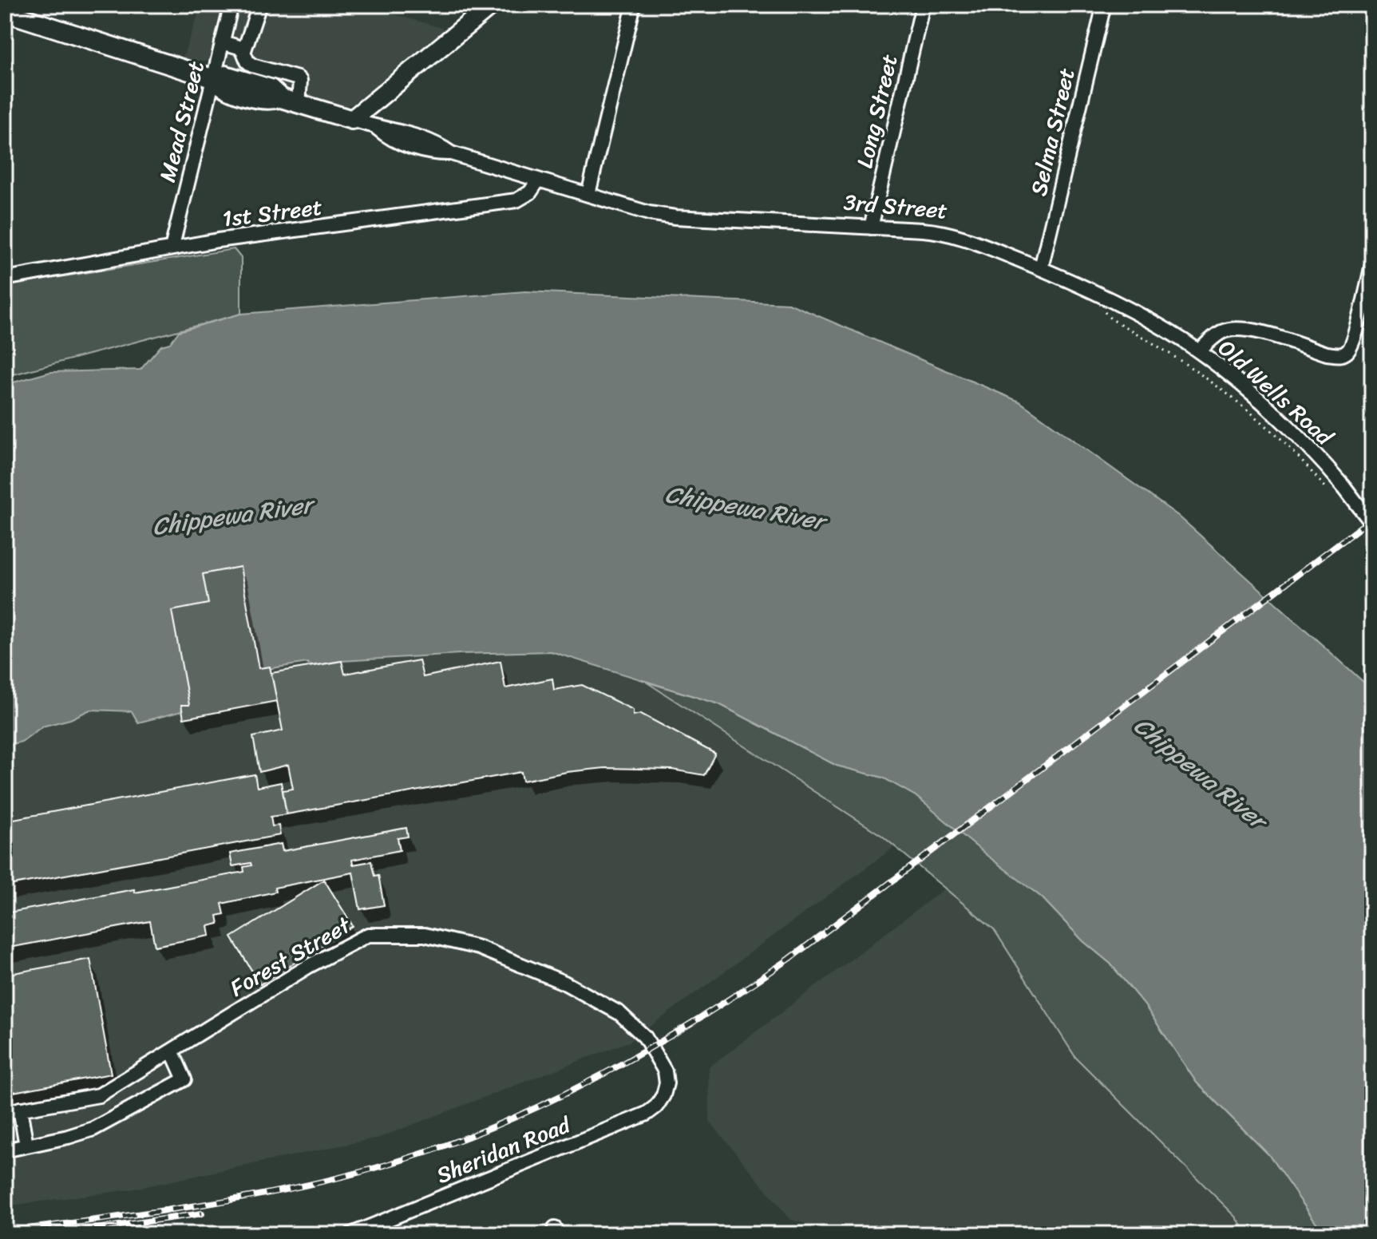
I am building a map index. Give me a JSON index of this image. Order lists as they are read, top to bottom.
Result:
{
  "streets": {
    "main road": ["3rd Street"],
    "street": [
      "Long Street",
      "Mead Street",
      "Selma Street",
      "1st Street",
      "Old Wells Road",
      "Forest Street",
      "Sheridan Road"
    ]
  },
  "crossings": [
    ["Long Street", "3rd Street"],
    ["Mead Street", "3rd Street"],
    ["Mead Street", "1st Street"],
    ["Selma Street", "3rd Street"],
    ["3rd Street", "1st Street"],
    ["3rd Street", "Old Wells Road"],
    ["Forest Street", "Sheridan Road"]
  ],
  "water": ["Chippewa River"]
}
